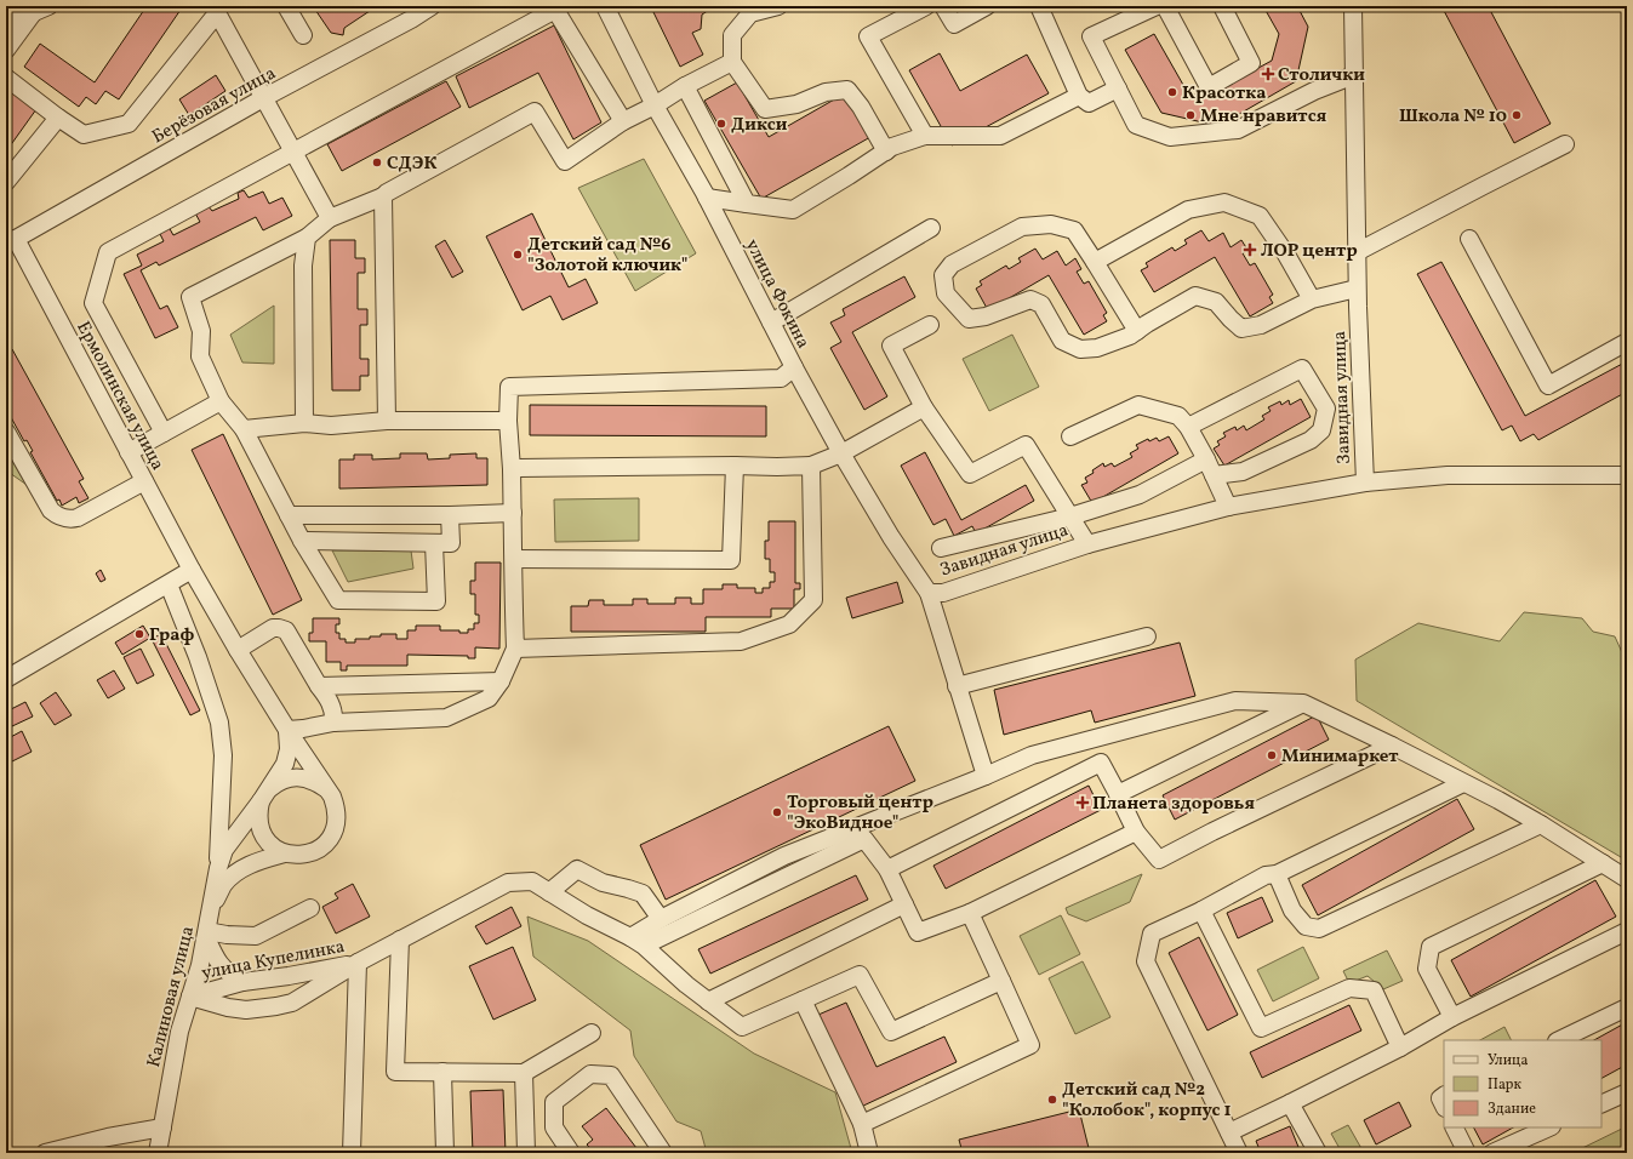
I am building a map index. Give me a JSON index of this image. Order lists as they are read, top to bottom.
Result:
{
  "streets": {
    "street": [
      "Берёзовая улица",
      "улица Фокина",
      "Ермолинская улица",
      "Завидная улица",
      "улица Купелинка",
      "Калиновая улица"
    ]
  },
  "crossings": [
    ["Берёзовая улица", "Ермолинская улица"],
    ["улица Фокина", "Завидная улица"],
    ["улица Купелинка", "Калиновая улица"]
  ],
  "places": {
    "health": ["Столички", "ЛОР центр", "Планета здоровья"],
    "other": [
      "Красотка",
      "Мне нравится",
      "Школа № 10",
      "Дикси",
      "СДЭК",
      "Детский сад №6 \"Золотой ключик\"",
      "Граф",
      "Минимаркет",
      "Торговый центр \"ЭкоВидное\"",
      "Детский сад №2 \"Колобок\", корпус 1"
    ]
  },
  "legend": ["Улица", "Парк", "Здание"]
}
